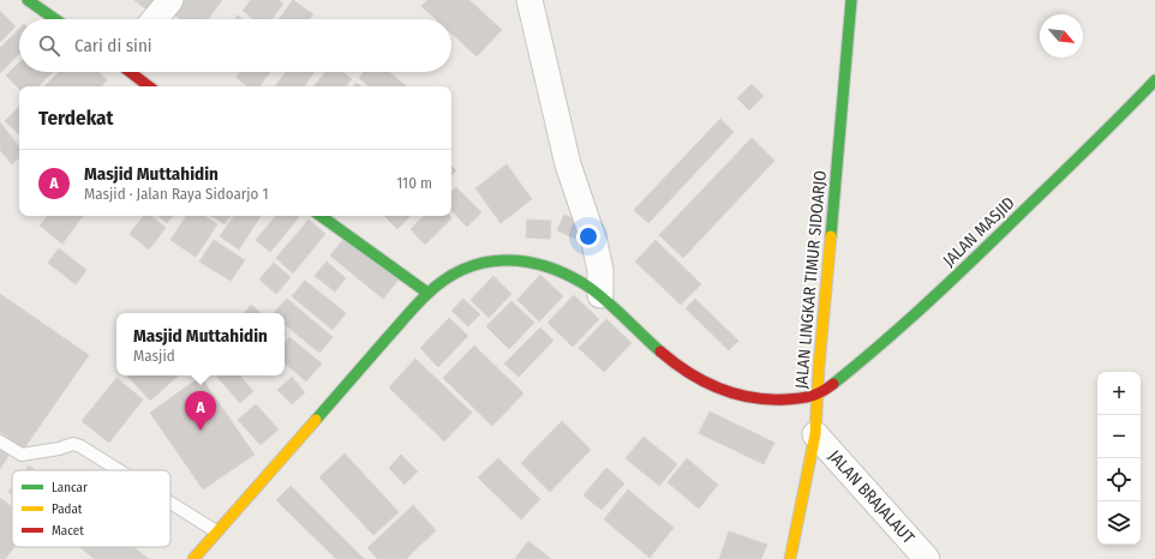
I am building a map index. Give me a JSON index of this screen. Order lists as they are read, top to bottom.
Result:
{
  "streets": {
    "street": ["JALAN MASJID", "JALAN LINGKAR TIMUR SIDOARJO", "JALAN BRAJALAUT"]
  },
  "crossings": [
    ["JALAN MASJID", "JALAN LINGKAR TIMUR SIDOARJO"],
    ["JALAN LINGKAR TIMUR SIDOARJO", "JALAN BRAJALAUT"]
  ],
  "legend": ["Lancar", "Padat", "Macet"],
  "north": "bottom right",
  "page": {
    "search": "Cari di sini",
    "heading": "Terdekat",
    "list": [
      {
        "mark": "A",
        "name": "Masjid Muttahidin",
        "note": "Masjid · Jalan Raya Sidoarjo 1",
        "value": "110 m"
      }
    ],
    "popup": ["Masjid Muttahidin", "Masjid"],
    "map_buttons": ["+", "−"],
    "pins": "A"
  }
}
